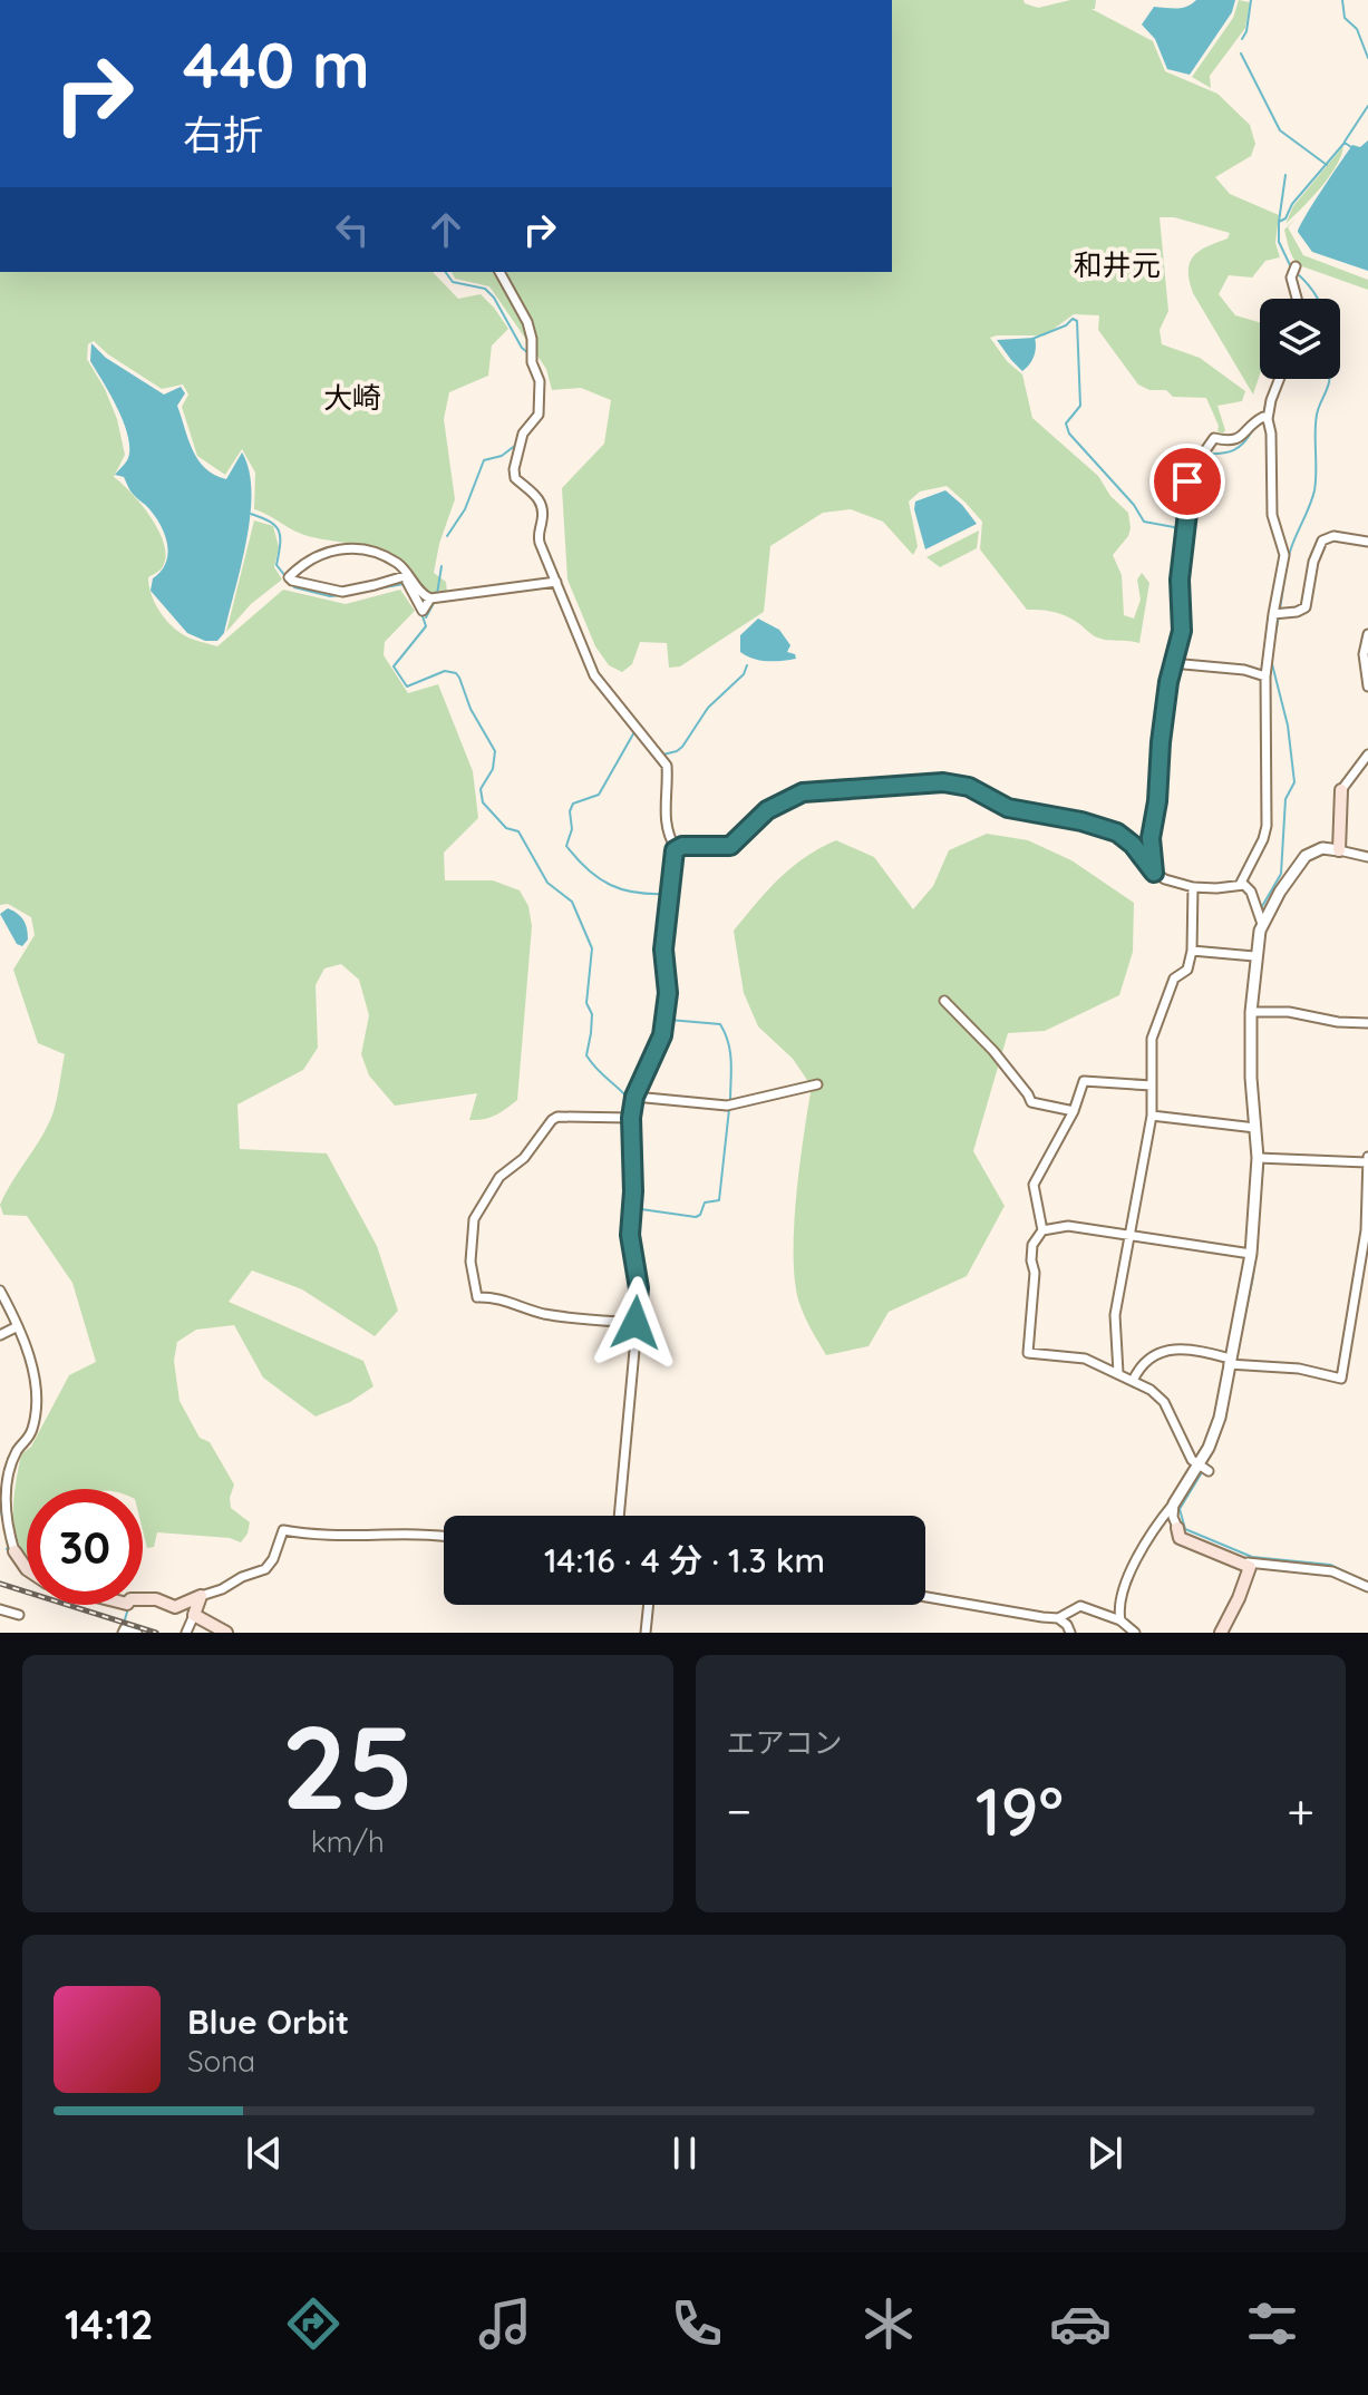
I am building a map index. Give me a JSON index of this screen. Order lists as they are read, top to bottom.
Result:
{
  "districts": ["和井元", "大崎"],
  "page": {
    "turn": ["440 m", "右折"],
    "limit": "30",
    "trip": "14:16 · 4 分 · 1.3 km",
    "tile": [
      ["25", "km/h"],
      "エアコン"
    ],
    "heat": ["−", "19°", "+"],
    "song": ["Blue Orbit", "Sona"],
    "tabs": "14:12"
  }
}
